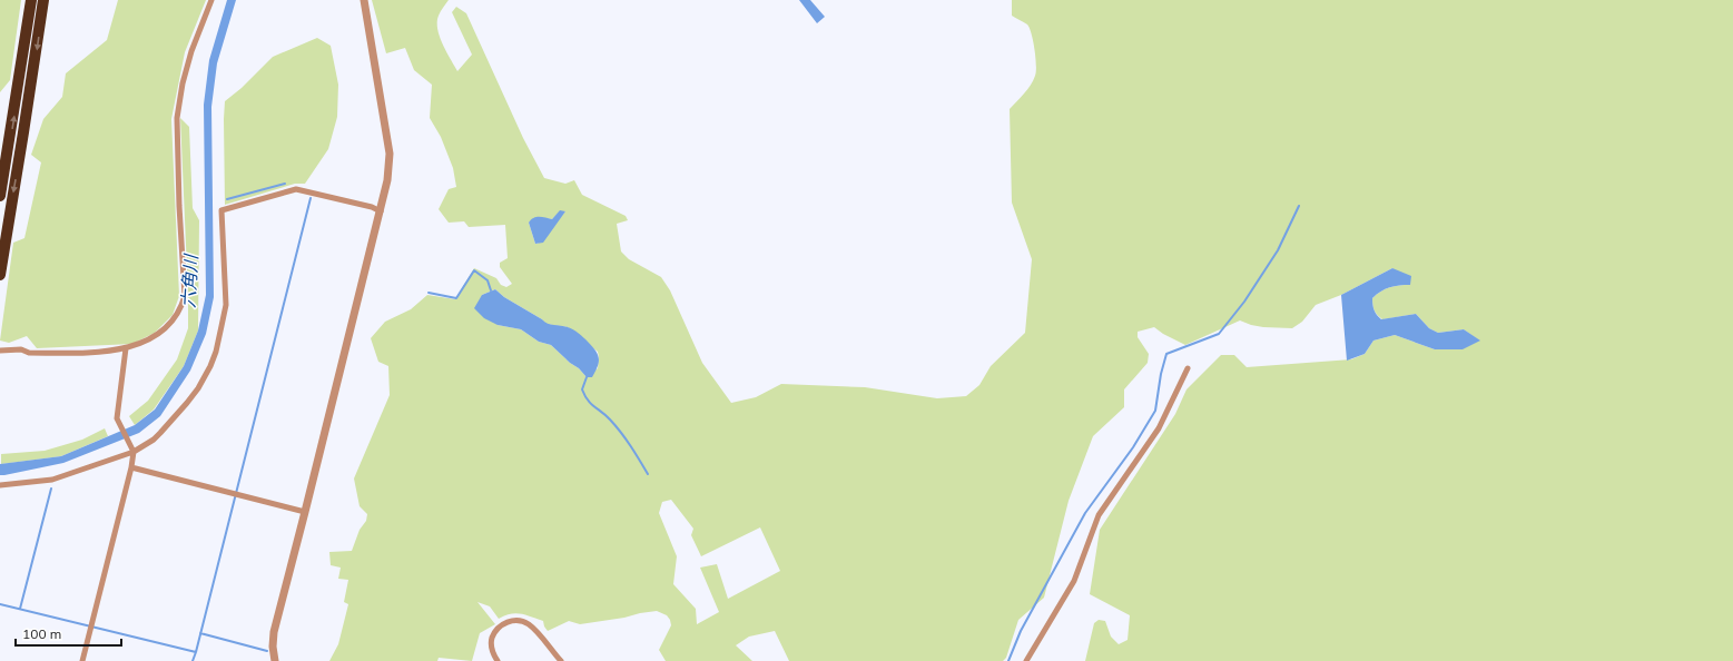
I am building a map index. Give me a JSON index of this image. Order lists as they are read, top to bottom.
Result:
{
  "water": ["六角川"],
  "scale_bar": "100 m"
}
